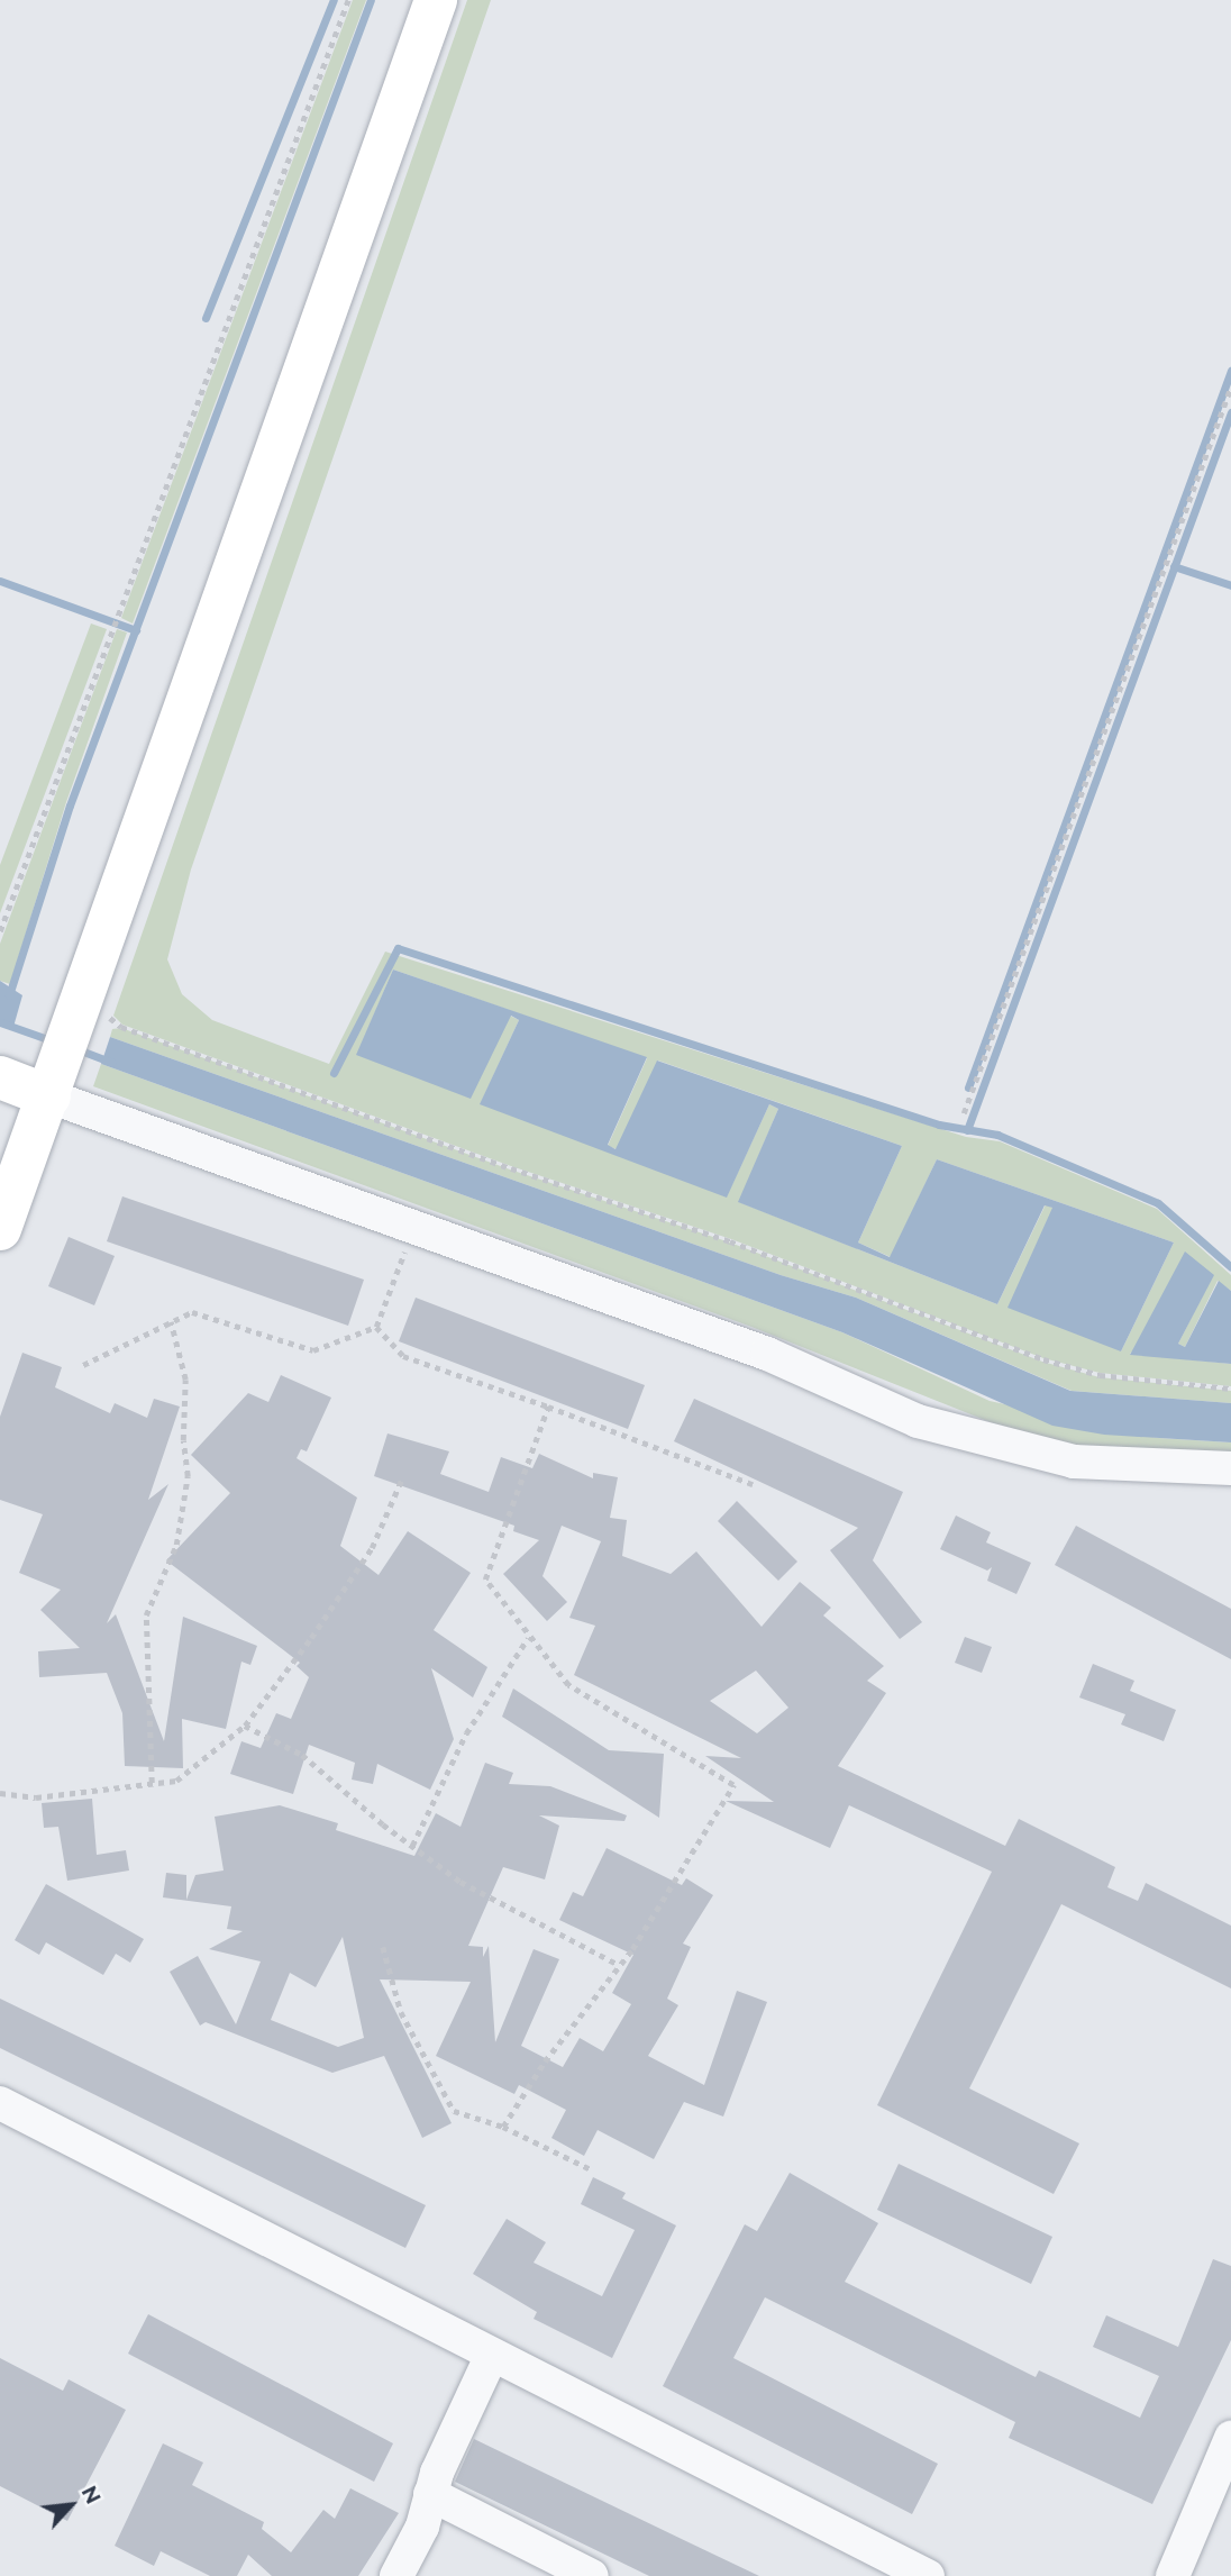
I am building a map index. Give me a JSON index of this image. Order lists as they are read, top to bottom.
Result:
{
  "north": "top right"
}
